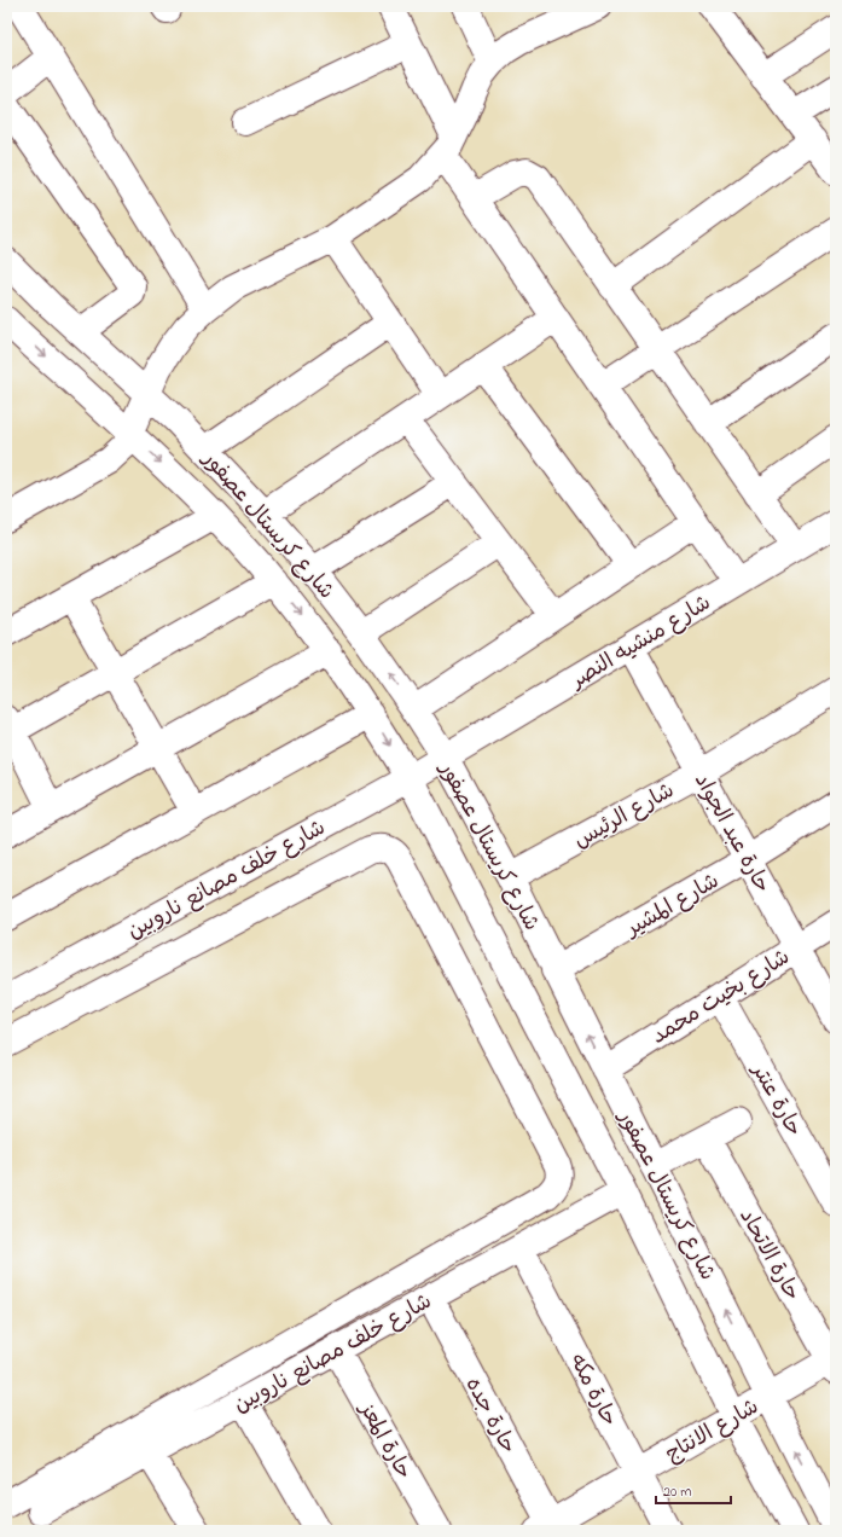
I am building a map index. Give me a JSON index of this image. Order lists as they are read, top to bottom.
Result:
{
  "streets": {
    "street": [
      "شارع كريستال عصفور",
      "شارع منشيه النصر",
      "شارع الرئيس",
      "حارة عبد الجواد",
      "شارع خلف مصانع ناروبين",
      "شارع المشير",
      "شارع بخيت محمد",
      "حارة عنتر",
      "حارة الاتحاد",
      "حارة مكه",
      "حارة جده",
      "شارع الانتاج",
      "حارة المعز"
    ]
  },
  "crossings": [
    ["شارع كريستال عصفور", "شارع منشيه النصر"],
    ["شارع كريستال عصفور", "شارع الرئيس"],
    ["شارع كريستال عصفور", "شارع خلف مصانع ناروبين"],
    ["شارع كريستال عصفور", "شارع المشير"],
    ["شارع كريستال عصفور", "شارع بخيت محمد"],
    ["شارع كريستال عصفور", "شارع الانتاج"],
    ["شارع منشيه النصر", "حارة عبد الجواد"],
    ["شارع منشيه النصر", "شارع خلف مصانع ناروبين"],
    ["شارع الرئيس", "حارة عبد الجواد"],
    ["حارة عبد الجواد", "شارع المشير"],
    ["حارة عبد الجواد", "شارع بخيت محمد"],
    ["شارع خلف مصانع ناروبين", "حارة مكه"],
    ["شارع خلف مصانع ناروبين", "حارة جده"],
    ["شارع خلف مصانع ناروبين", "حارة المعز"],
    ["شارع بخيت محمد", "حارة عنتر"],
    ["حارة الاتحاد", "شارع الانتاج"],
    ["حارة مكه", "شارع الانتاج"],
    ["حارة جده", "شارع الانتاج"]
  ],
  "scale_bar": "20 m"
}
